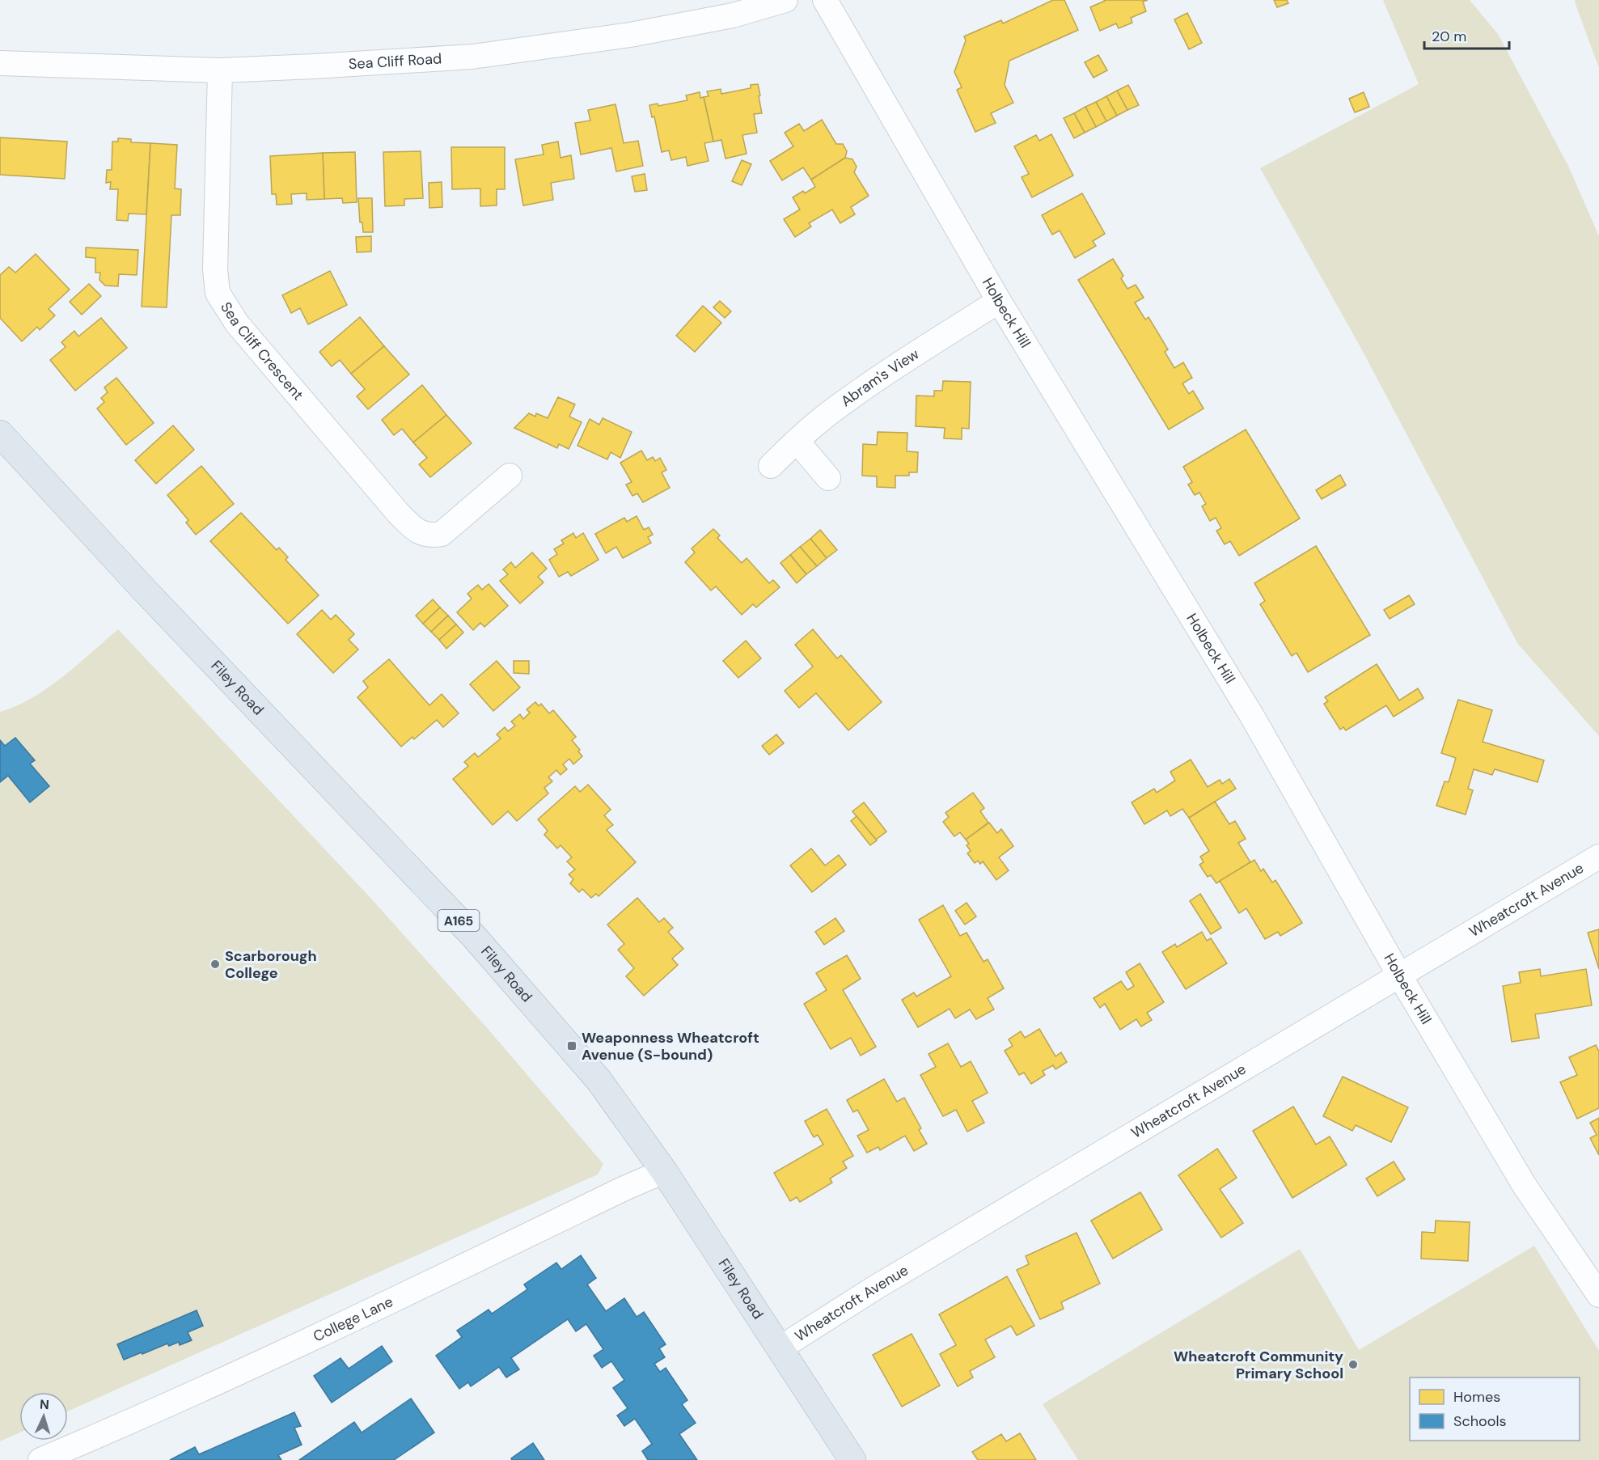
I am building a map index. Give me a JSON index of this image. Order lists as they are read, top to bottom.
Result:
{
  "streets": {
    "highway": ["Filey Road", "A165"],
    "street": [
      "Sea Cliff Road",
      "Holbeck Hill",
      "Sea Cliff Crescent",
      "Abram's View",
      "Wheatcroft Avenue",
      "College Lane"
    ]
  },
  "crossings": [
    ["Sea Cliff Road", "Sea Cliff Crescent"],
    ["Holbeck Hill", "Abram's View"],
    ["Holbeck Hill", "Wheatcroft Avenue"],
    ["Filey Road", "Wheatcroft Avenue"],
    ["Filey Road", "College Lane"]
  ],
  "places": {
    "other": ["Scarborough College", "Wheatcroft Community Primary School"],
    "transit": ["Weaponness Wheatcroft Avenue (S-bound)"]
  },
  "legend": ["Homes", "Schools"],
  "scale_bar": "20 m",
  "north": "top"
}
